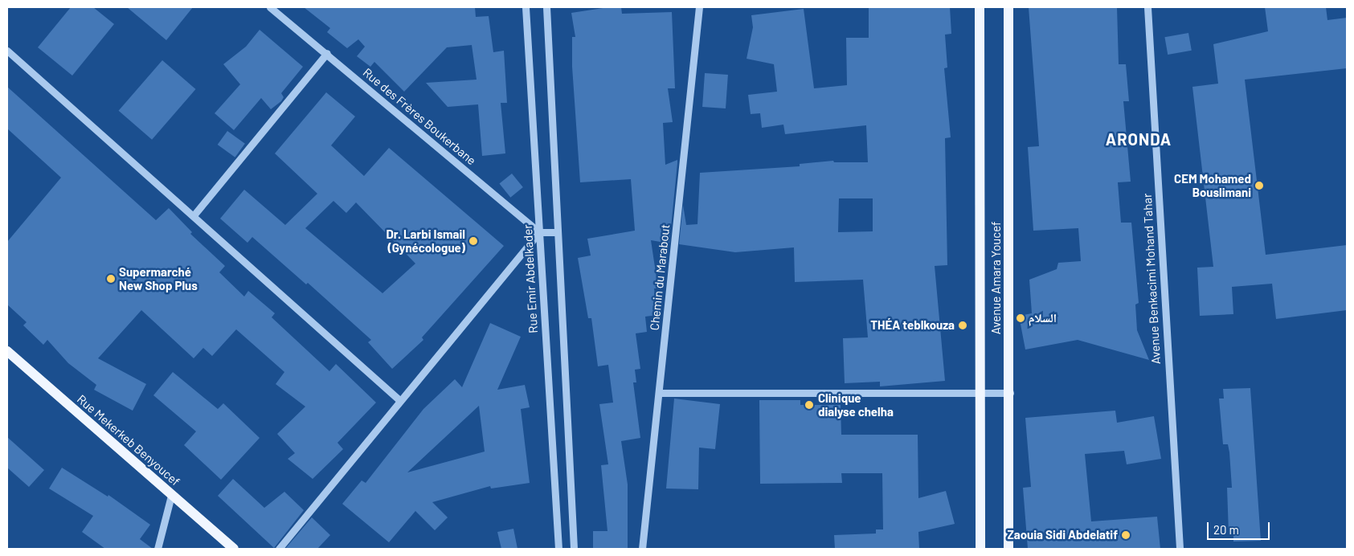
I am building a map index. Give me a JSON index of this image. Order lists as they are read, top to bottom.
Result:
{
  "streets": {
    "main road": ["Avenue Amara Youcef", "Rue Mekerkeb Benyoucef"],
    "street": [
      "Rue des Frères Boukerbane",
      "Chemin du Marabout",
      "Rue Emir Abdelkader",
      "Avenue Benkacimi Mohand Tahar"
    ]
  },
  "crossings": [
    ["Rue des Frères Boukerbane", "Rue Emir Abdelkader"]
  ],
  "districts": ["ARONDA"],
  "places": [
    "CEM Mohamed Bouslimani",
    "Dr. Larbi Ismail (Gynécologue)",
    "Supermarché New Shop Plus",
    "السلام",
    "THÉA teblkouza",
    "Clinique dialyse chelha",
    "Zaouia Sidi Abdelatif"
  ],
  "scale_bar": "20 m"
}
